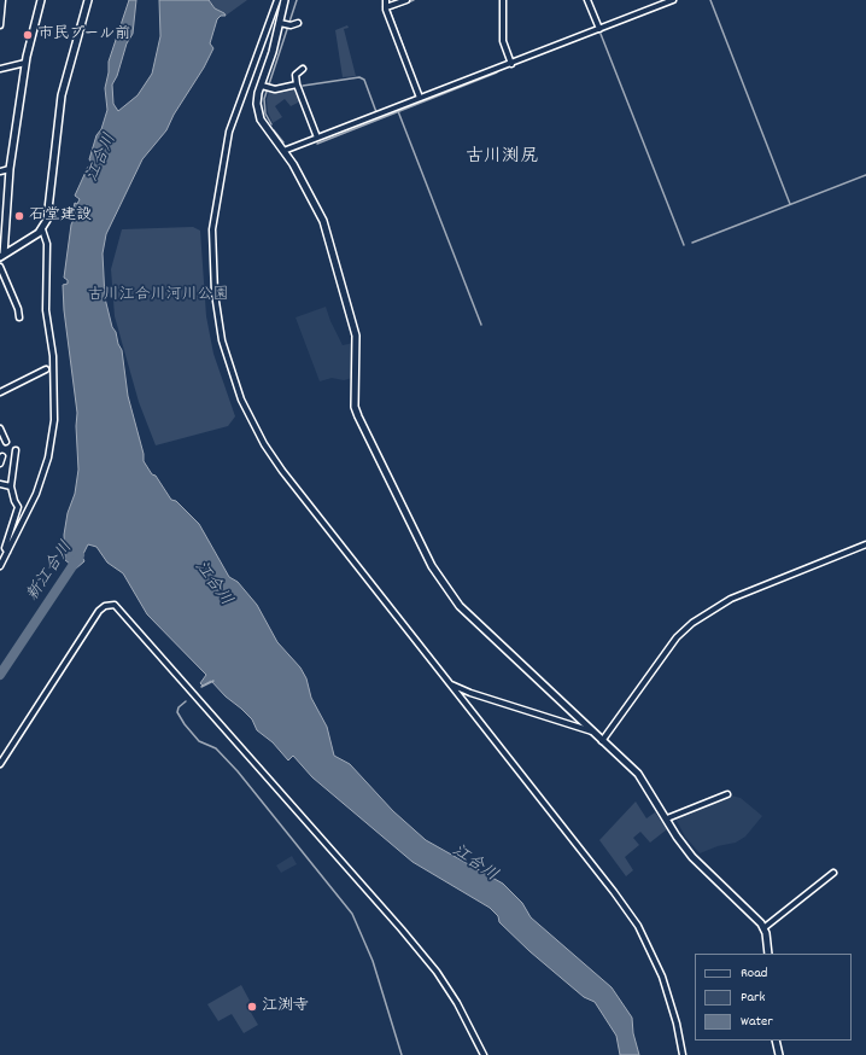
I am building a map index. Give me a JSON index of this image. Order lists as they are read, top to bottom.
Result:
{
  "districts": ["古川渕尻"],
  "water": ["江合川", "新江合川"],
  "parks": ["古川江合川河川公園"],
  "places": ["市民プール前", "石堂建設", "江渕寺"],
  "legend": ["Road", "Park", "Water"]
}
